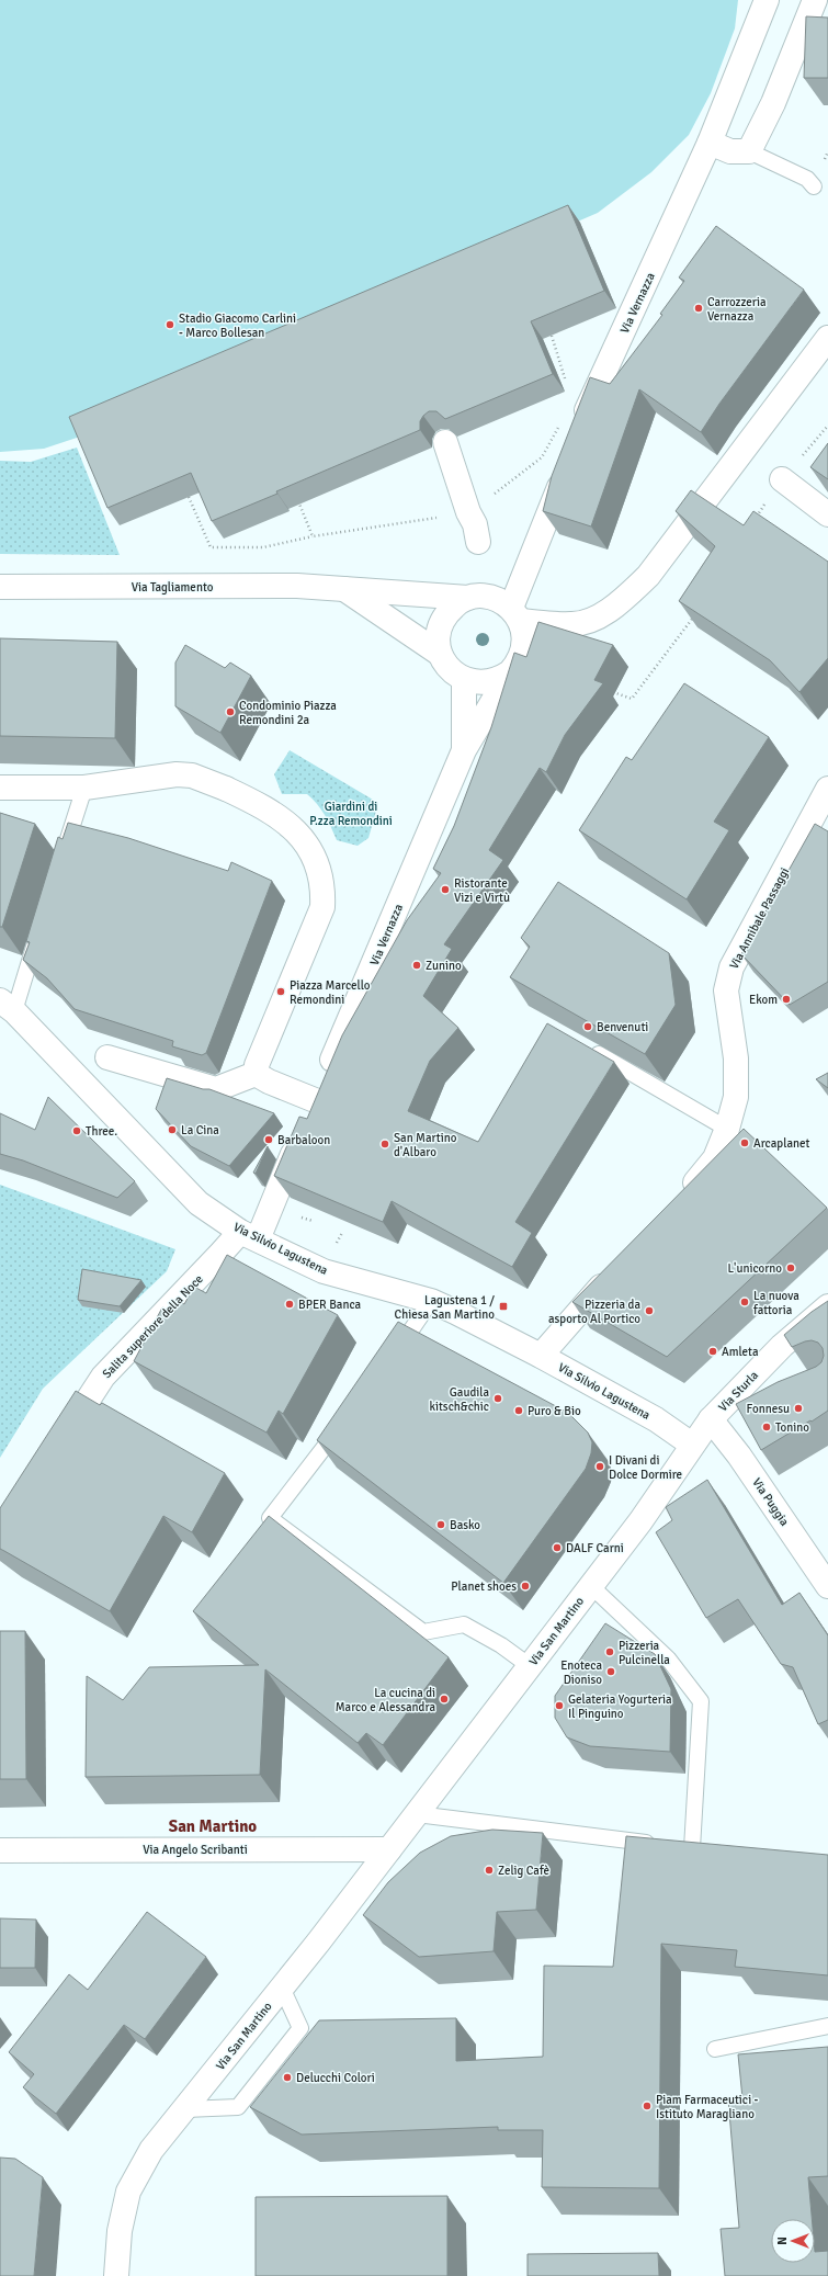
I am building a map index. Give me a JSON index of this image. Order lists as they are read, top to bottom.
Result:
{
  "streets": {
    "street": [
      "Via Vernazza",
      "Via Tagliamento",
      "Via Annibale Passaggi",
      "Via Silvio Lagustena",
      "Salita superiore della Noce",
      "Via Sturla",
      "Via Puggia",
      "Via San Martino",
      "Via Angelo Scribanti"
    ]
  },
  "crossings": [
    ["Via Vernazza", "Via Tagliamento"],
    ["Via Vernazza", "Via Silvio Lagustena"],
    ["Via Vernazza", "Salita superiore della Noce"],
    ["Via Silvio Lagustena", "Salita superiore della Noce"],
    ["Via Silvio Lagustena", "Via Sturla"],
    ["Via Silvio Lagustena", "Via San Martino"],
    ["Via Sturla", "Via Puggia"],
    ["Via Sturla", "Via San Martino"],
    ["Via San Martino", "Via Angelo Scribanti"]
  ],
  "districts": ["San Martino"],
  "parks": ["Giardini di P.zza Remondini"],
  "places": {
    "other": [
      "Carrozzeria Vernazza",
      "Stadio Giacomo Carlini - Marco Bollesan",
      "Condominio Piazza Remondini 2a",
      "Ristorante Vizi e Virtù",
      "Zunino",
      "Piazza Marcello Remondini",
      "Ekom",
      "Benvenuti",
      "La Cina",
      "Three.",
      "Barbaloon",
      "Arcaplanet",
      "San Martino d'Albaro",
      "L'unicorno",
      "La nuova fattoria",
      "BPER Banca",
      "Pizzeria da asporto Al Portico",
      "Amleta",
      "Gaudila kitsch&chic",
      "Fonnesu",
      "Puro & Bio",
      "Tonino",
      "I Divani di Dolce Dormire",
      "Basko",
      "DALF Carni",
      "Planet shoes",
      "Pizzeria Pulcinella",
      "Enoteca Dioniso",
      "La cucina di Marco e Alessandra",
      "Gelateria Yogurteria Il Pinguino",
      "Zelig Cafè",
      "Delucchi Colori",
      "Piam Farmaceutici - Istituto Maragliano"
    ],
    "transit": ["Lagustena 1 / Chiesa San Martino"]
  },
  "north": "left"
}
